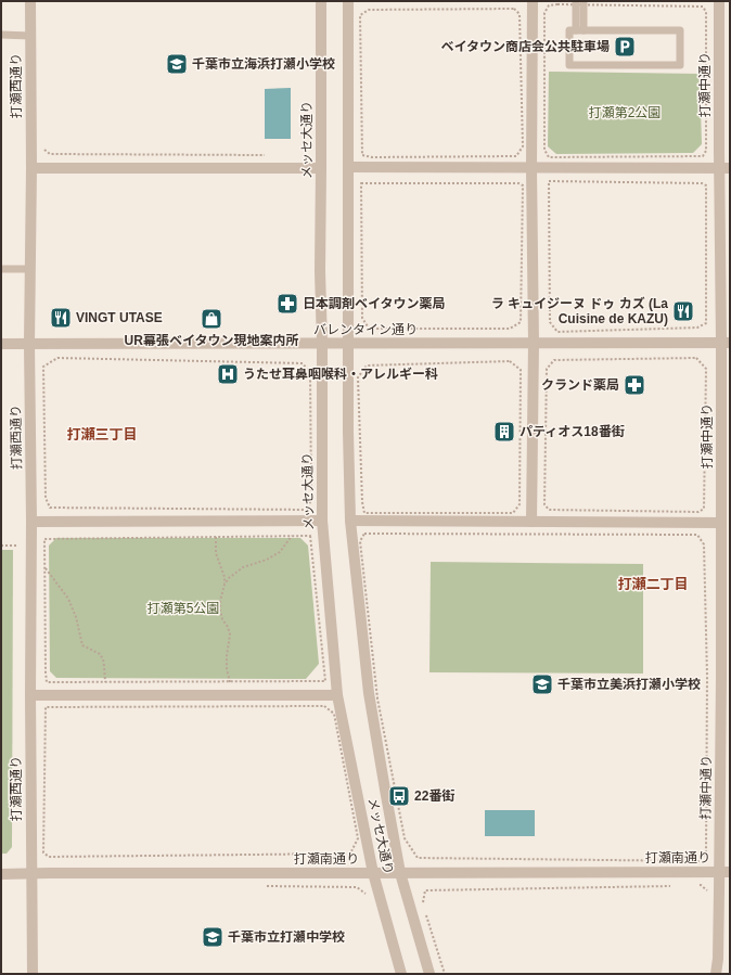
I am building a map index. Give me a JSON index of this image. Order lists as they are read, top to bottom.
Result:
{
  "streets": {
    "street": [
      "打瀬中通り",
      "打瀬西通り",
      "メッセ大通り",
      "バレンタイン通り",
      "打瀬南通り"
    ]
  },
  "crossings": [
    ["打瀬中通り", "バレンタイン通り"],
    ["打瀬中通り", "打瀬南通り"],
    ["打瀬西通り", "バレンタイン通り"],
    ["打瀬西通り", "打瀬南通り"],
    ["メッセ大通り", "バレンタイン通り"],
    ["メッセ大通り", "打瀬南通り"]
  ],
  "districts": ["打瀬三丁目", "打瀬二丁目"],
  "parks": ["打瀬第2公園", "打瀬第5公園"],
  "places": {
    "parking": ["ベイタウン商店会公共駐車場"],
    "school or university": ["千葉市立海浜打瀬小学校", "千葉市立美浜打瀬小学校", "千葉市立打瀬中学校"],
    "pharmacy": ["日本調剤ベイタウン薬局", "クランド薬局"],
    "restaurant": ["ラ キュイジーヌ ドゥ カズ (La Cuisine de KAZU)", "VINGT UTASE"],
    "shop": ["UR幕張ベイタウン現地案内所"],
    "hospital": ["うたせ耳鼻咽喉科・アレルギー科"],
    "building": ["パティオス18番街"],
    "bus stop": ["22番街"]
  }
}
